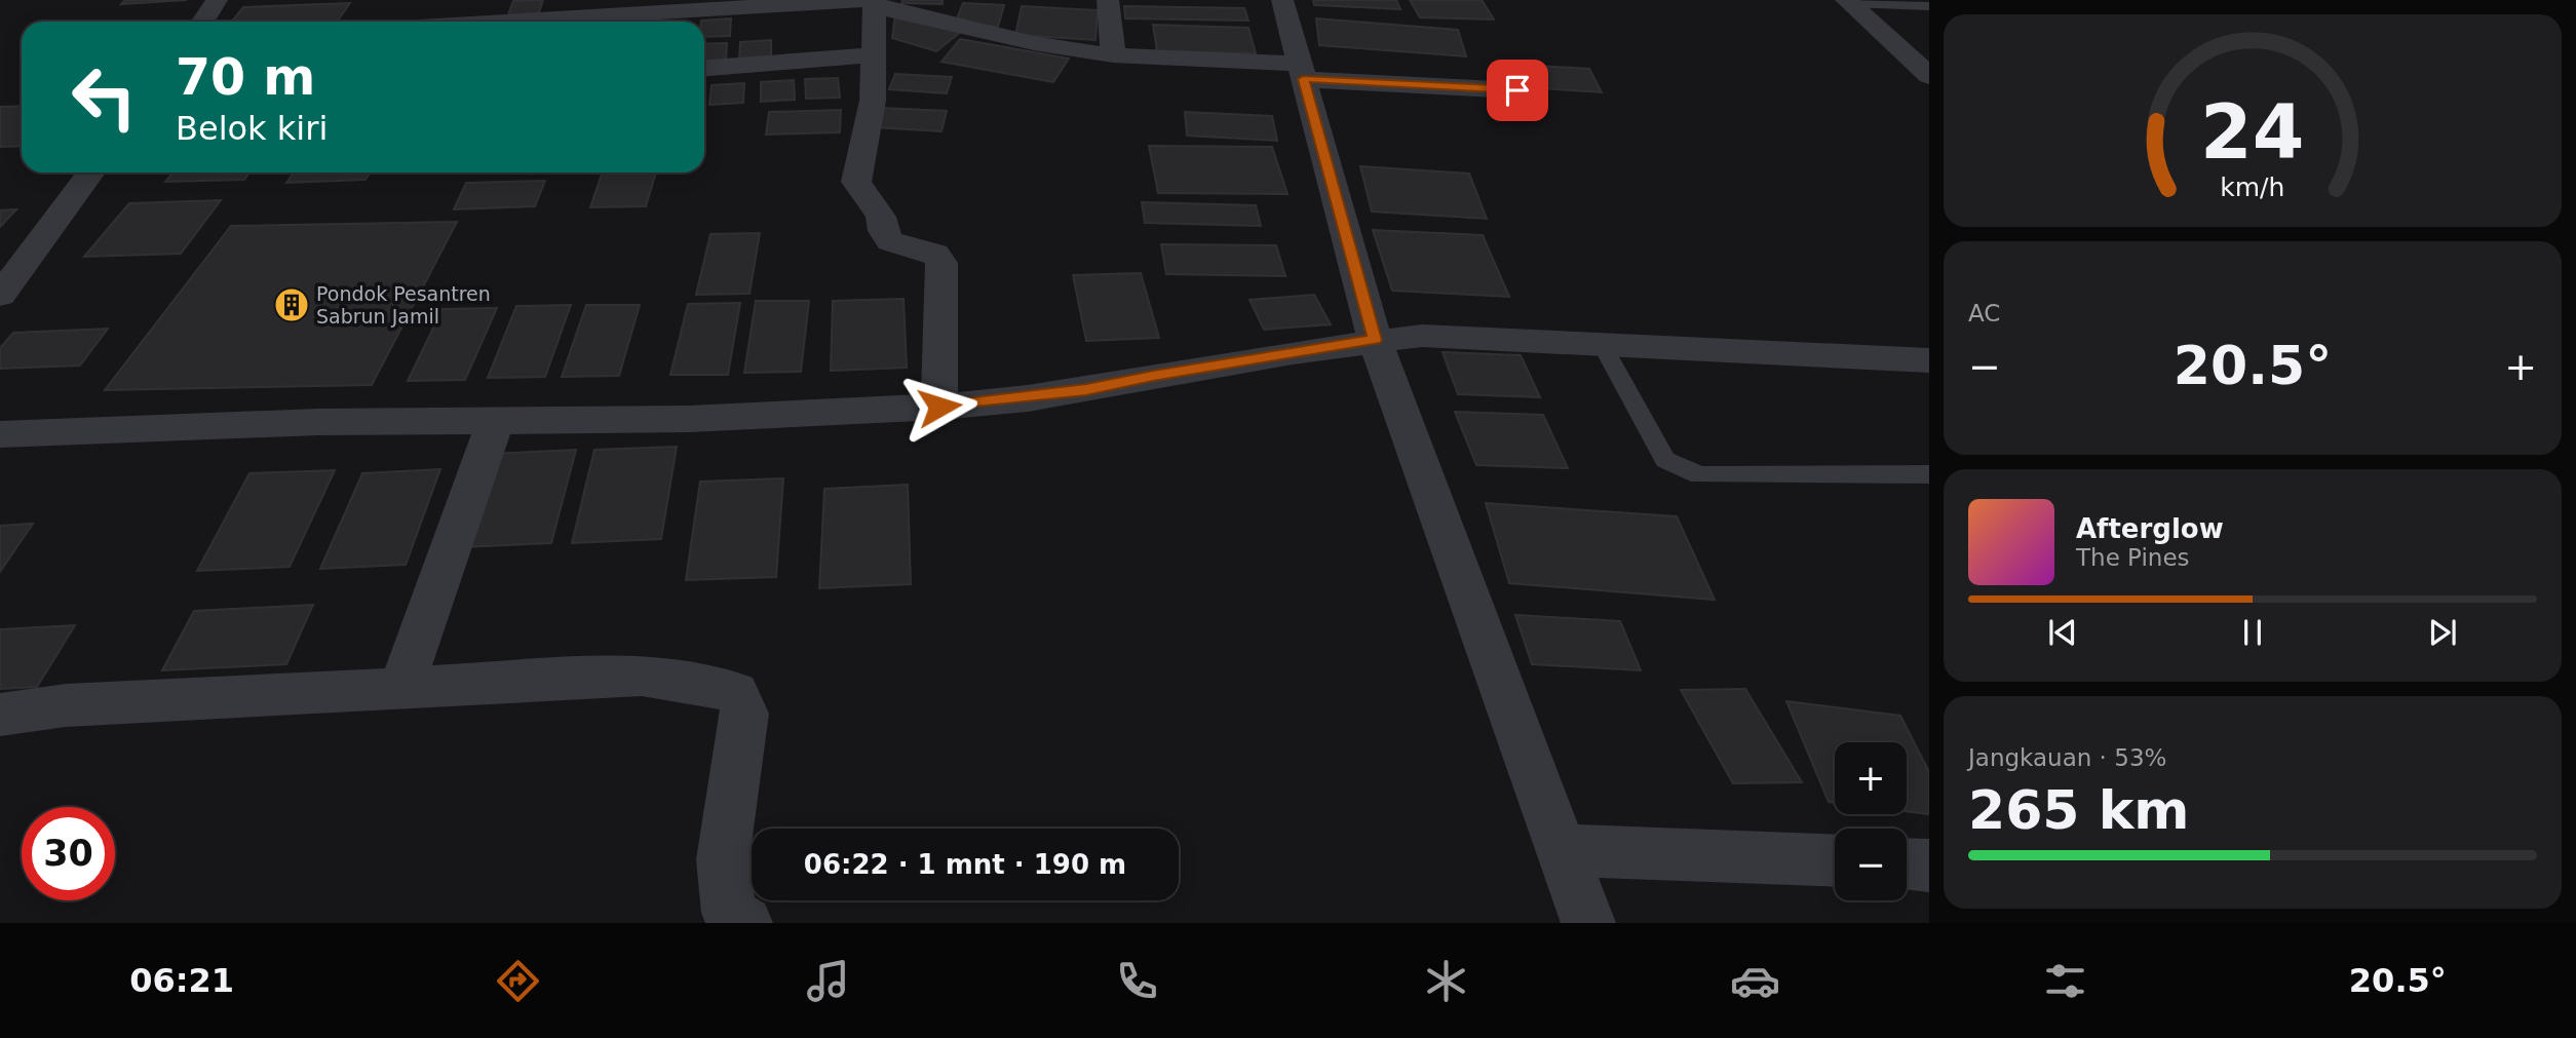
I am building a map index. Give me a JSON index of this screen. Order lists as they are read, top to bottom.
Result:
{
  "places": {
    "building": ["Pondok Pesantren Sabrun Jamil"]
  },
  "page": {
    "turn": ["70 m", "Belok kiri"],
    "tile": [
      "AC",
      ["Jangkauan · 53%", "265 km"]
    ],
    "heat": ["−", "20.5°", "+"],
    "song": ["Afterglow", "The Pines"],
    "map_buttons": ["+", "−"],
    "limit": "30",
    "trip": "06:22 · 1 mnt · 190 m",
    "tabs": ["06:21", "20.5°"],
    "gauge": ["24", "km/h"]
  }
}
